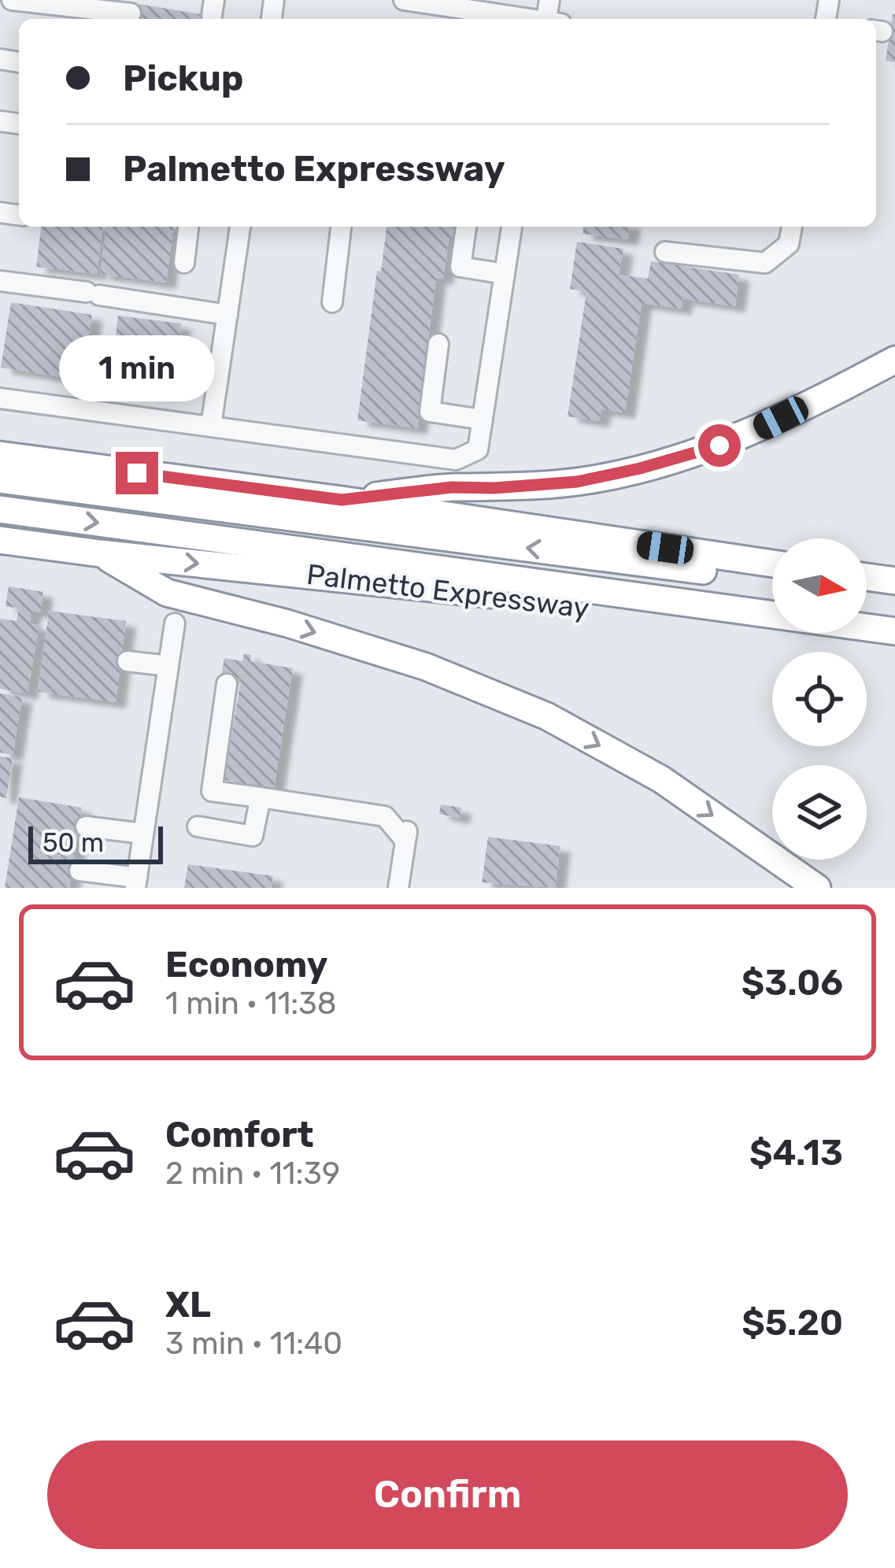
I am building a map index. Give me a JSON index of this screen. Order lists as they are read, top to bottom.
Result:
{
  "streets": {
    "highway": ["Palmetto Expressway"]
  },
  "scale_bar": "50 m",
  "north": "right",
  "page": {
    "banner": ["Pickup", "Palmetto Expressway"],
    "bubble": "1 min",
    "scale": "50 m",
    "list": [
      {
        "name": "Economy",
        "note": "1 min · 11:38",
        "value": "$3.06"
      },
      {
        "name": "Comfort",
        "note": "2 min · 11:39",
        "value": "$4.13"
      },
      {
        "name": "XL",
        "note": "3 min · 11:40",
        "value": "$5.20"
      }
    ],
    "buttons": "Confirm"
  }
}
